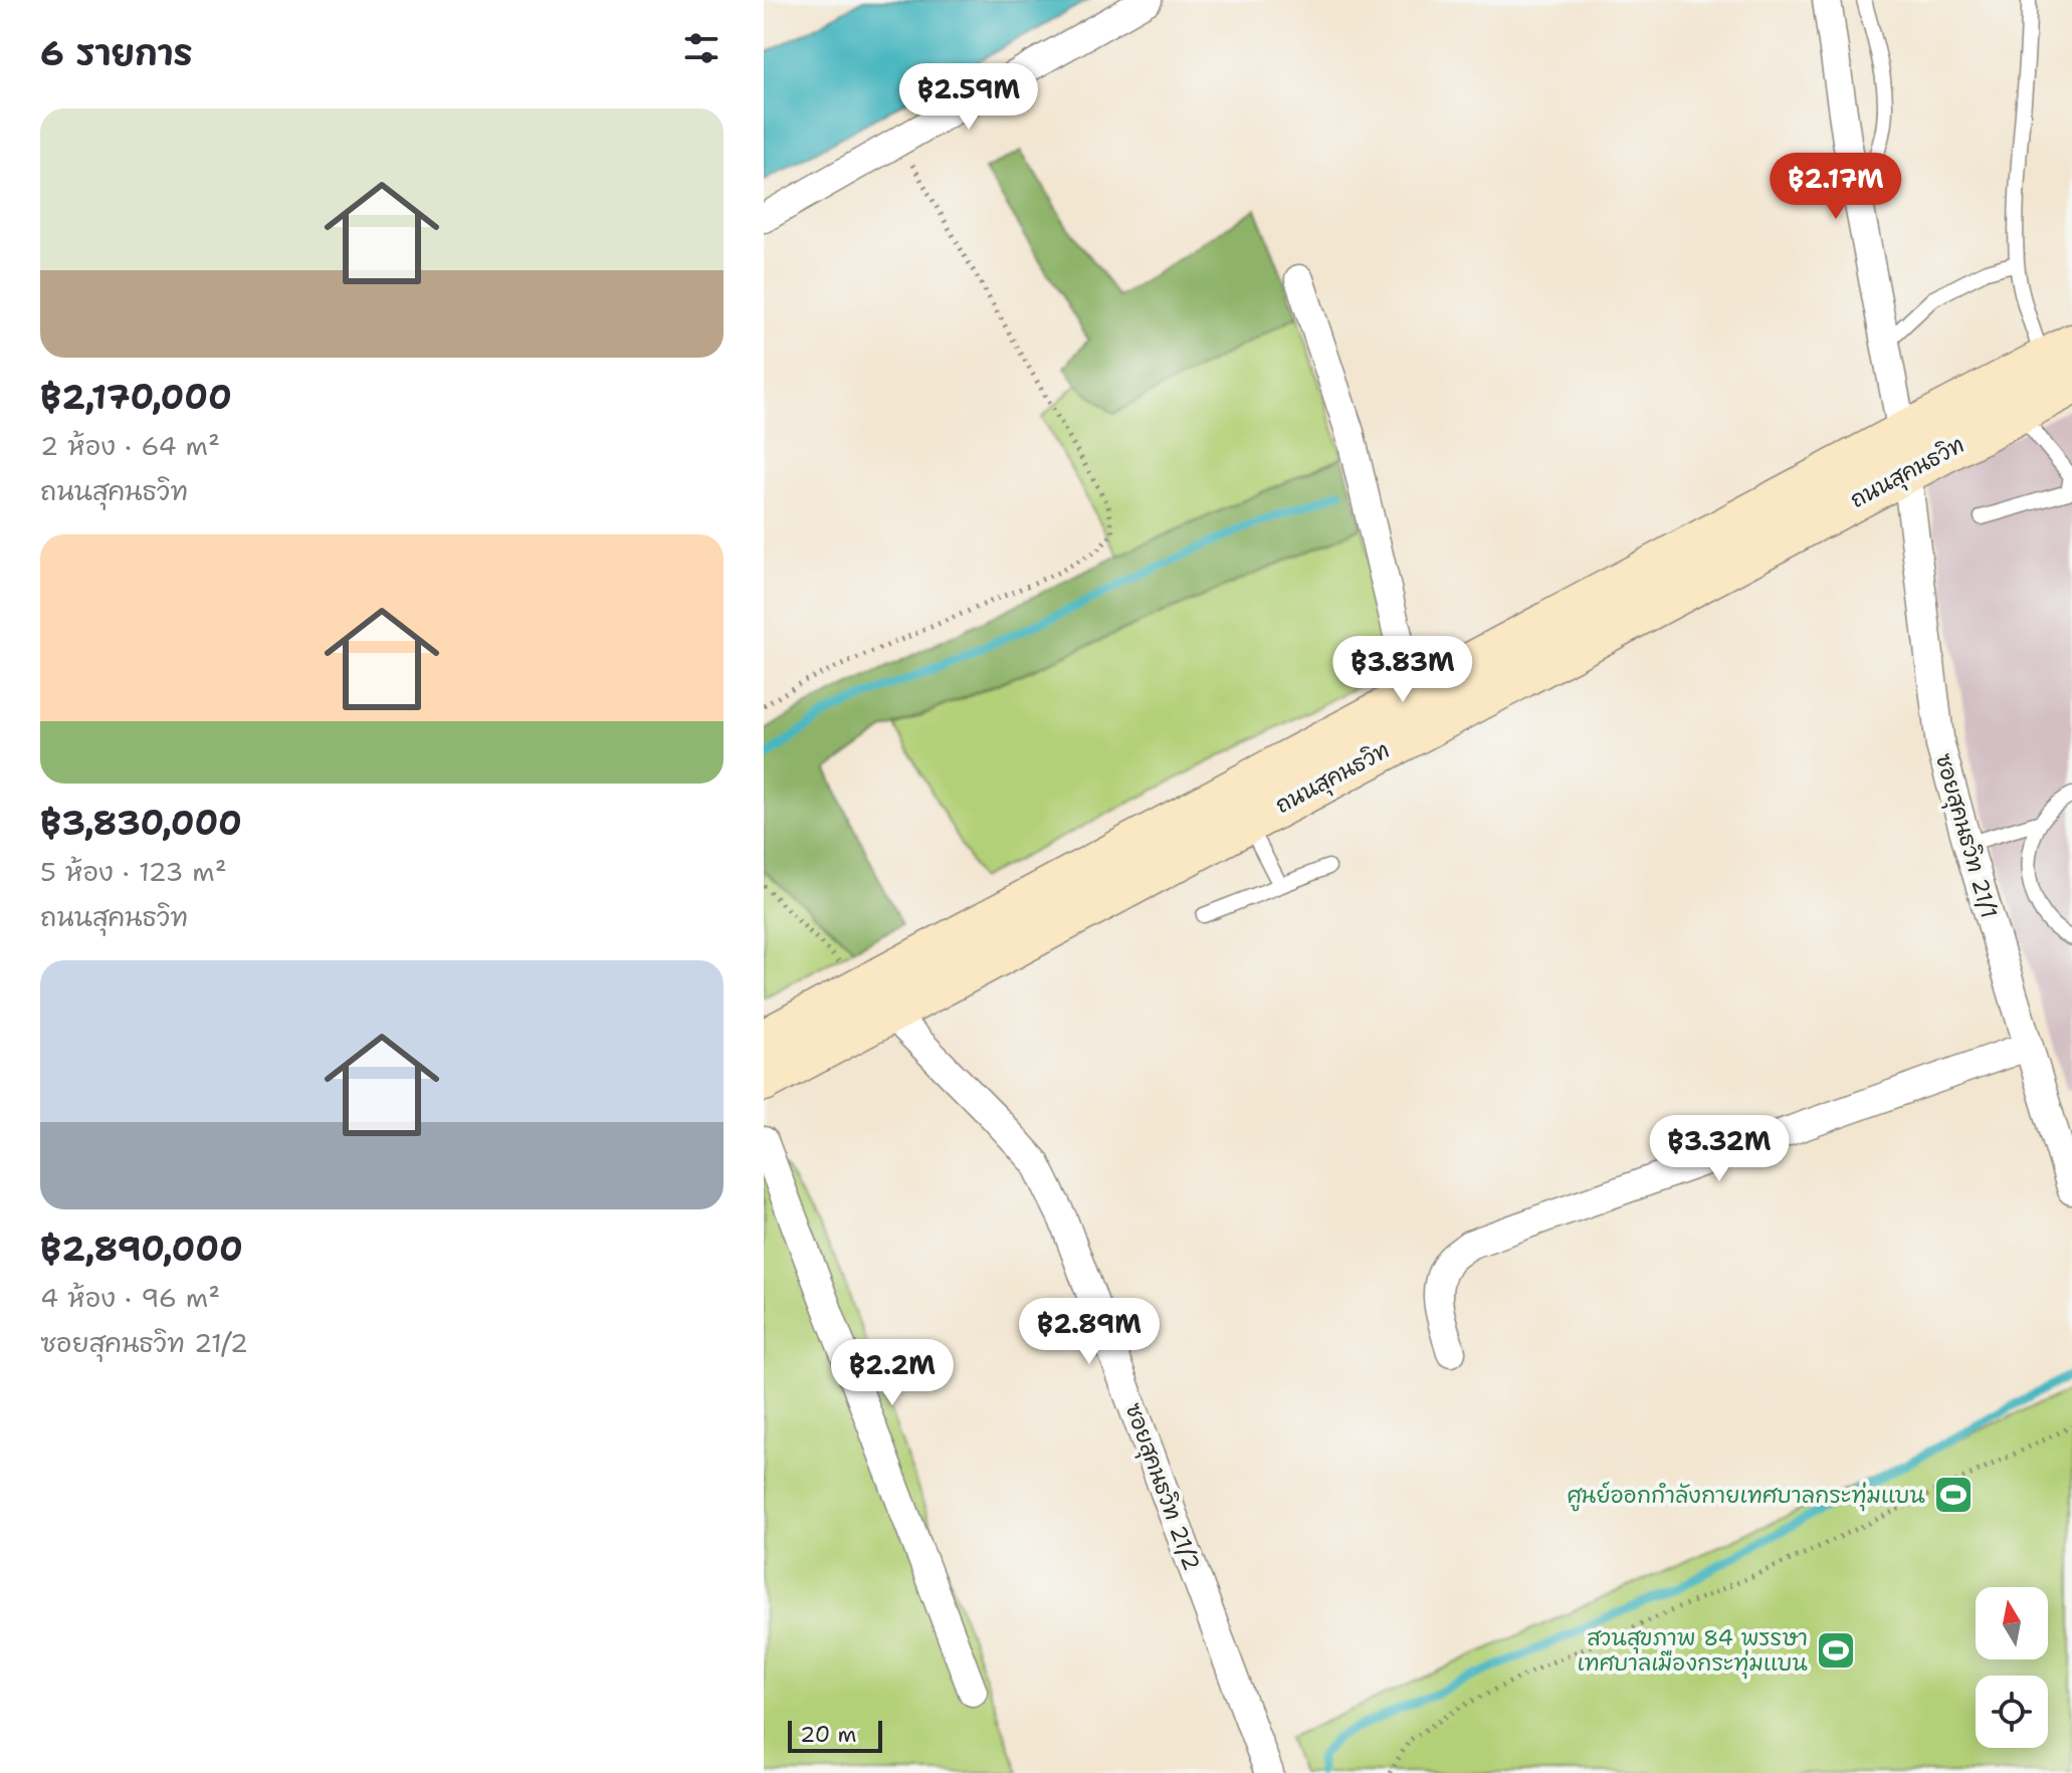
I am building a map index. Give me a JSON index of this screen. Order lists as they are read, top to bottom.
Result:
{
  "streets": {
    "main road": ["ถนนสุคนธวิท"],
    "street": ["ซอยสุคนธวิท 21/1", "ซอยสุคนธวิท 21/2"]
  },
  "crossings": [
    ["ถนนสุคนธวิท", "ซอยสุคนธวิท 21/1"],
    ["ถนนสุคนธวิท", "ซอยสุคนธวิท 21/2"]
  ],
  "places": {
    "sports": ["ศูนย์ออกกำลังกายเทศบาลกระทุ่มแบน", "สวนสุขภาพ 84 พรรษา เทศบาลเมืองกระทุ่มแบน"]
  },
  "scale_bar": "20 m",
  "north": "top",
  "page": {
    "heading": "6 รายการ",
    "price": [
      "฿2.59M",
      "฿2.17M",
      "฿3.83M",
      "฿3.32M",
      "฿2.89M",
      "฿2.2M"
    ],
    "list": [
      {
        "name": "฿2,170,000",
        "note": "2 ห้อง · 64 m² · ถนนสุคนธวิท"
      },
      {
        "name": "฿3,830,000",
        "note": "5 ห้อง · 123 m² · ถนนสุคนธวิท"
      },
      {
        "name": "฿2,890,000",
        "note": "4 ห้อง · 96 m² · ซอยสุคนธวิท 21/2"
      }
    ],
    "scale": "20 m"
  }
}
